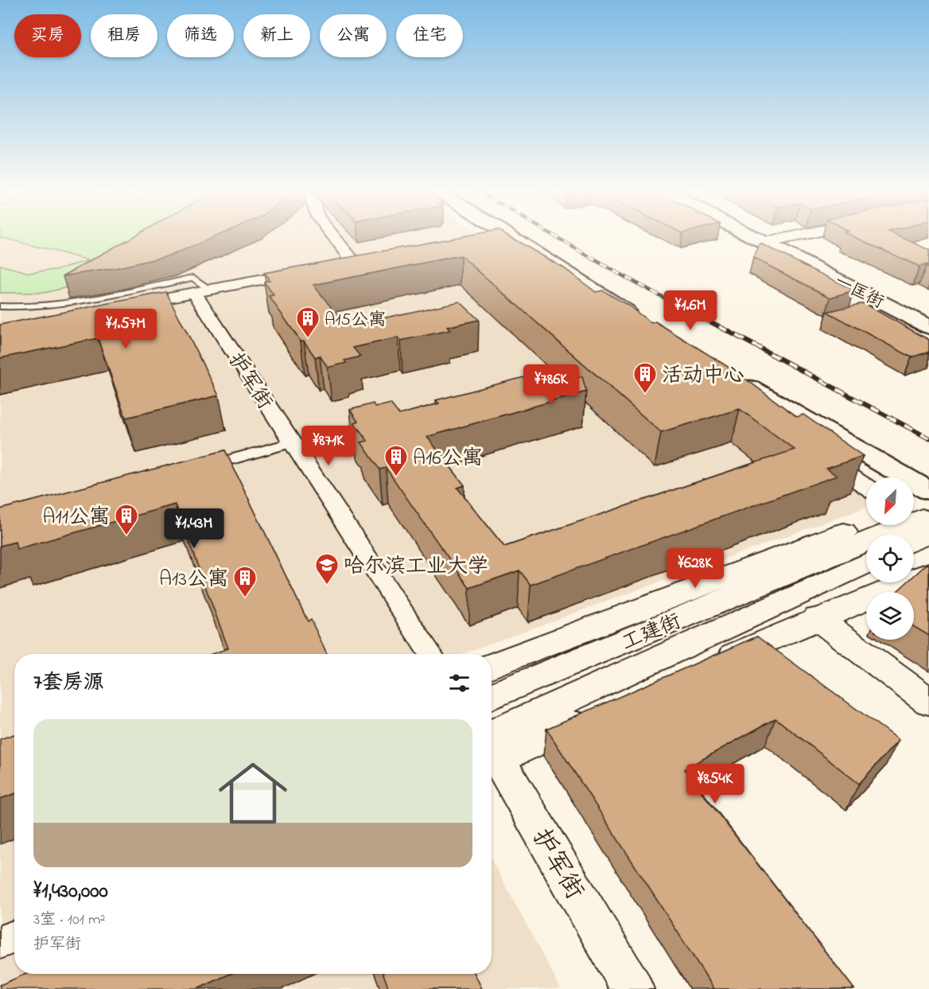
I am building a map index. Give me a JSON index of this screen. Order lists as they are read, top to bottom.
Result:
{
  "streets": {
    "main road": ["一匡街"],
    "street": ["护军街", "工建街"]
  },
  "places": {
    "building": [
      "A15公寓",
      "活动中心",
      "A16公寓",
      "A11公寓",
      "A13公寓"
    ],
    "school or university": ["哈尔滨工业大学"]
  },
  "north": "bottom left",
  "page": {
    "chip": [
      "买房",
      "租房",
      "筛选",
      "新上",
      "公寓",
      "住宅"
    ],
    "price": [
      "¥1.6M",
      "¥1.57M",
      "¥786K",
      "¥871K",
      "¥1.43M",
      "¥628K",
      "¥854K"
    ],
    "heading": "7套房源",
    "list": [
      {
        "name": "¥1,430,000",
        "note": "3室 · 101 m² · 护军街"
      }
    ]
  }
}
